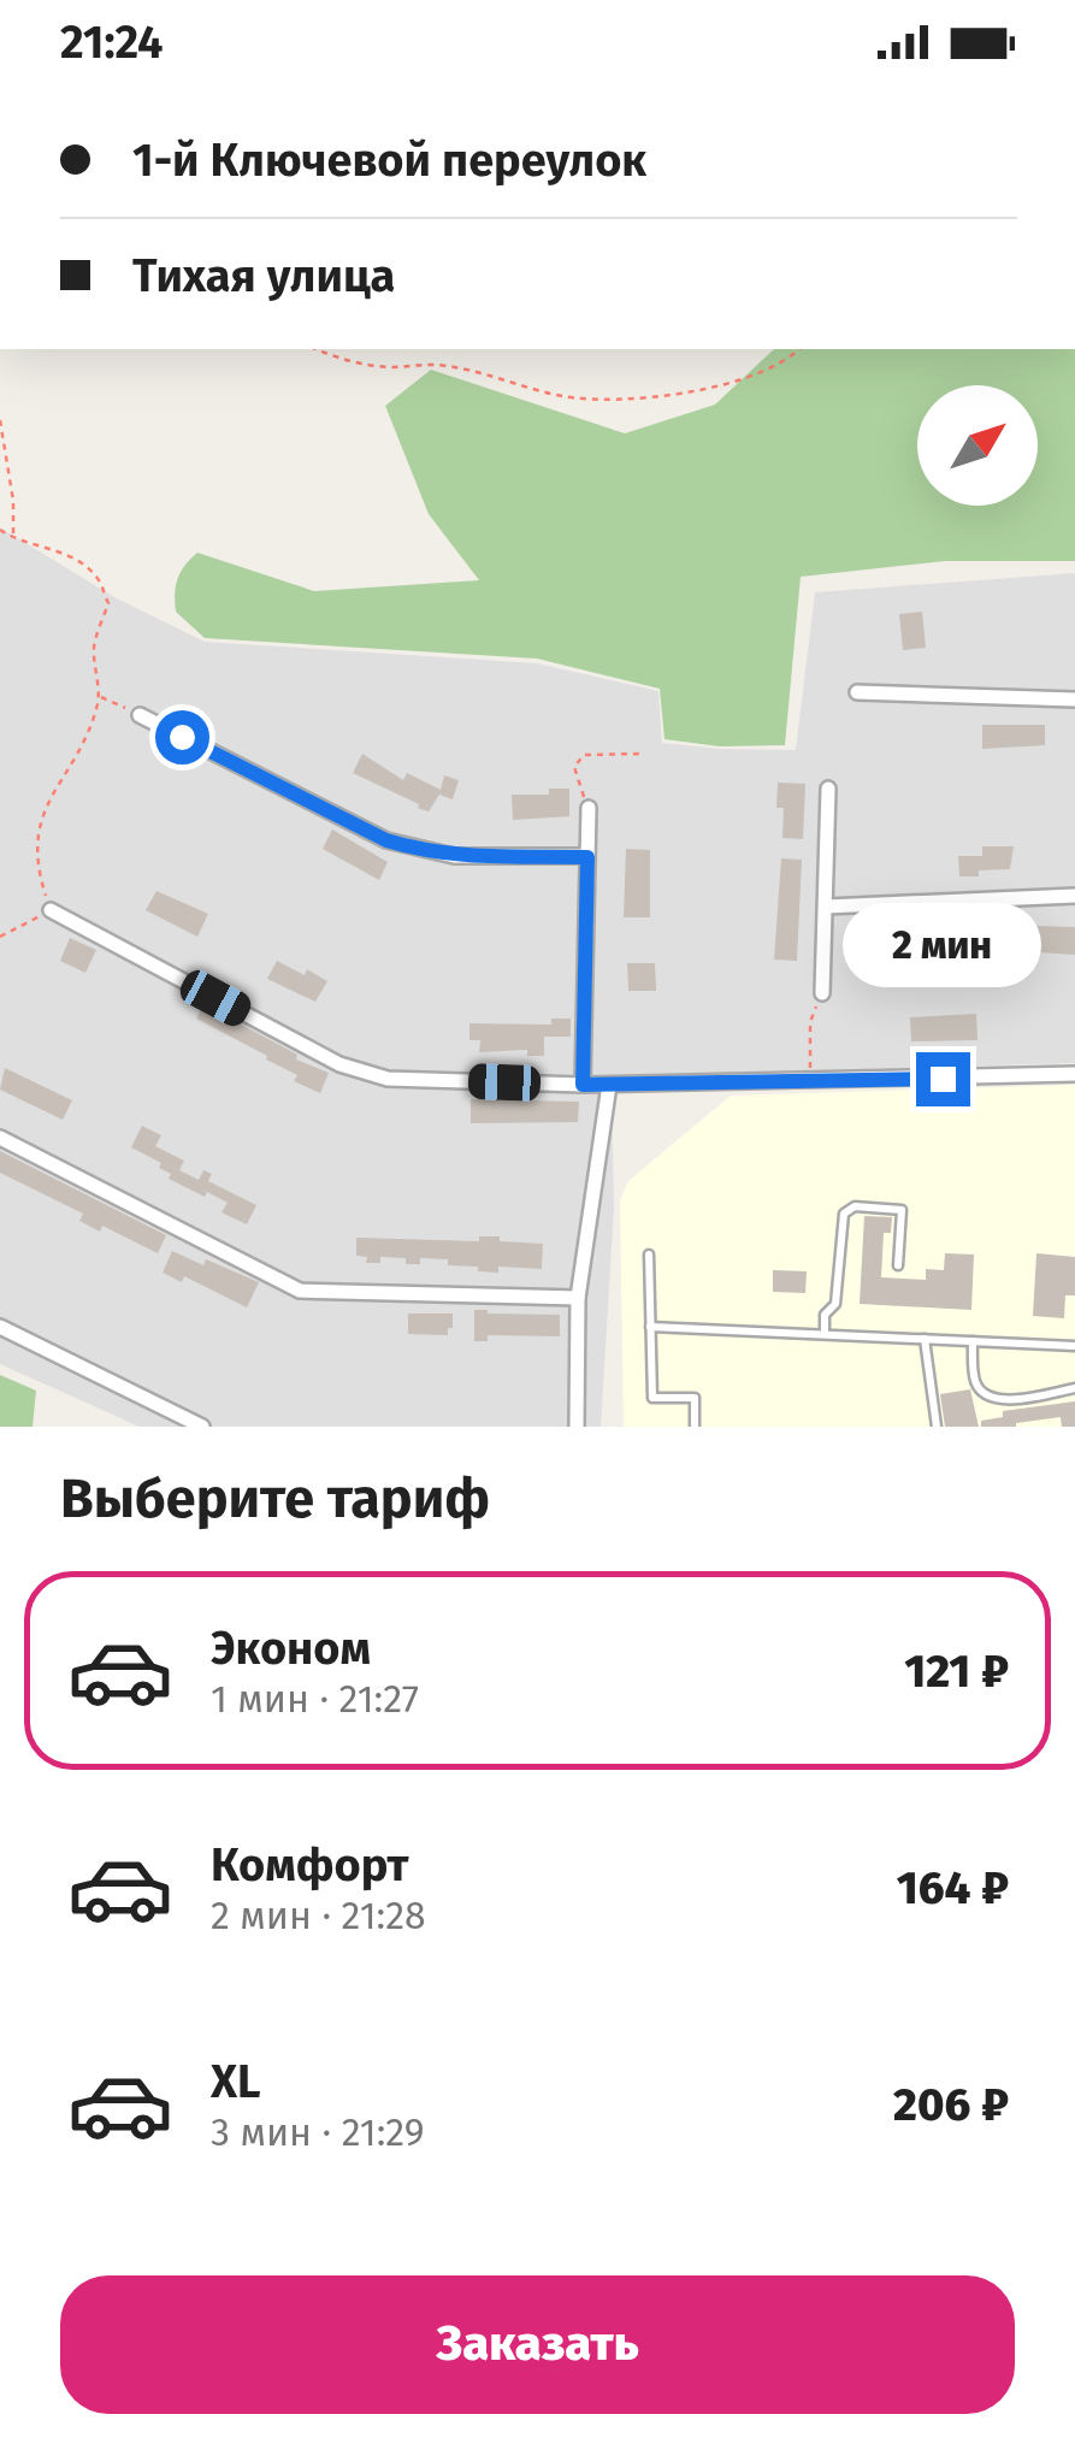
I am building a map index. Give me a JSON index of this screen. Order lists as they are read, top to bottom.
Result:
{
  "north": "top right",
  "page": {
    "status": "21:24",
    "banner": ["1-й Ключевой переулок", "Тихая улица"],
    "bubble": "2 мин",
    "heading": "Выберите тариф",
    "list": [
      {
        "name": "Эконом",
        "note": "1 мин · 21:27",
        "value": "121 ₽"
      },
      {
        "name": "Комфорт",
        "note": "2 мин · 21:28",
        "value": "164 ₽"
      },
      {
        "name": "XL",
        "note": "3 мин · 21:29",
        "value": "206 ₽"
      }
    ],
    "buttons": "Заказать"
  }
}
